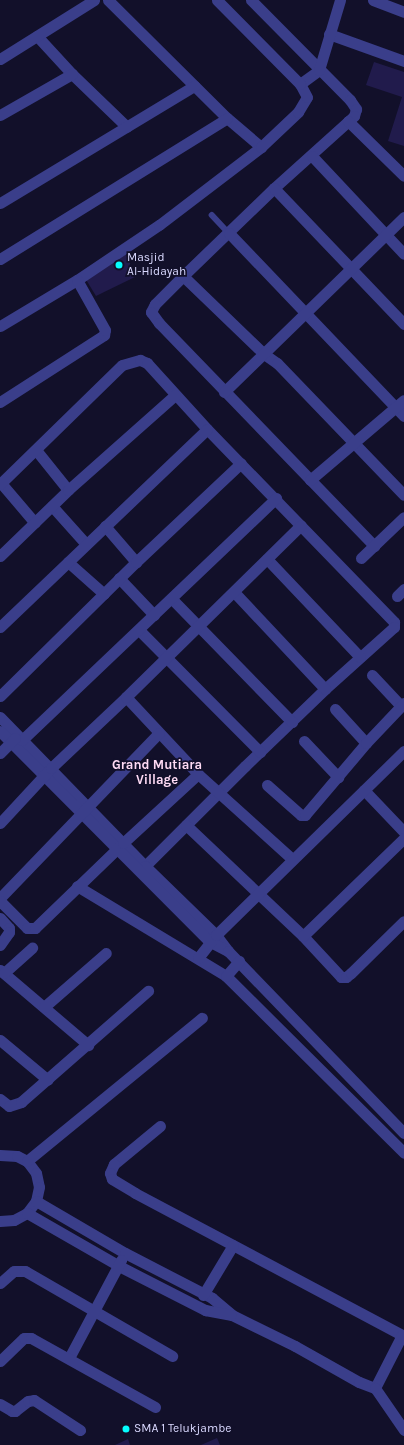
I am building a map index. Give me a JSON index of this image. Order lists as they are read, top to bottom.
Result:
{
  "districts": ["Grand Mutiara Village"],
  "places": ["Masjid Al-Hidayah", "SMA 1 Telukjambe"]
}
